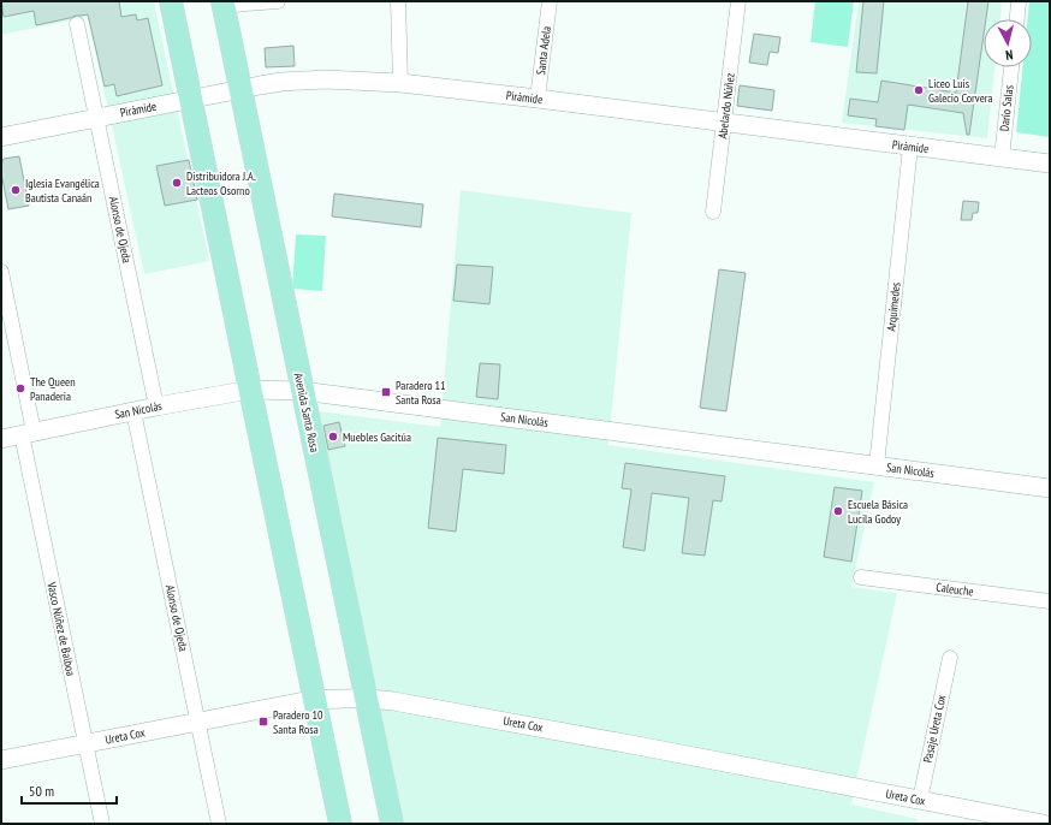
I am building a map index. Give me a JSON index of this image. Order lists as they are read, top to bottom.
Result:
{
  "streets": {
    "main road": ["Avenida Santa Rosa"],
    "street": [
      "Santa Adela",
      "Pirámide",
      "Abelardo Núñez",
      "Darío Salas",
      "Alonso de Ojeda",
      "Arquímedes",
      "San Nicolás",
      "Caleuche",
      "Vasco Núñez de Balboa",
      "Ureta Cox",
      "Pasaje Ureta Cox"
    ]
  },
  "crossings": [
    ["Santa Adela", "Pirámide"],
    ["Pirámide", "Abelardo Núñez"],
    ["Pirámide", "Darío Salas"],
    ["Pirámide", "Alonso de Ojeda"],
    ["Pirámide", "Arquímedes"],
    ["Pirámide", "Avenida Santa Rosa"],
    ["Alonso de Ojeda", "San Nicolás"],
    ["Alonso de Ojeda", "Ureta Cox"],
    ["Arquímedes", "San Nicolás"],
    ["San Nicolás", "Avenida Santa Rosa"],
    ["San Nicolás", "Vasco Núñez de Balboa"],
    ["Avenida Santa Rosa", "Ureta Cox"],
    ["Vasco Núñez de Balboa", "Ureta Cox"],
    ["Ureta Cox", "Pasaje Ureta Cox"]
  ],
  "places": {
    "other": [
      "Liceo Luis Galecio Corvera",
      "Distribuidora J.A. Lacteos Osorno",
      "Iglesia Evangélica Bautista Canaán",
      "The Queen Panaderia",
      "Muebles Gacitúa",
      "Escuela Básica Lucila Godoy"
    ],
    "transit": ["Paradero 11 Santa Rosa", "Paradero 10 Santa Rosa"]
  },
  "scale_bar": "50 m",
  "north": "bottom"
}
